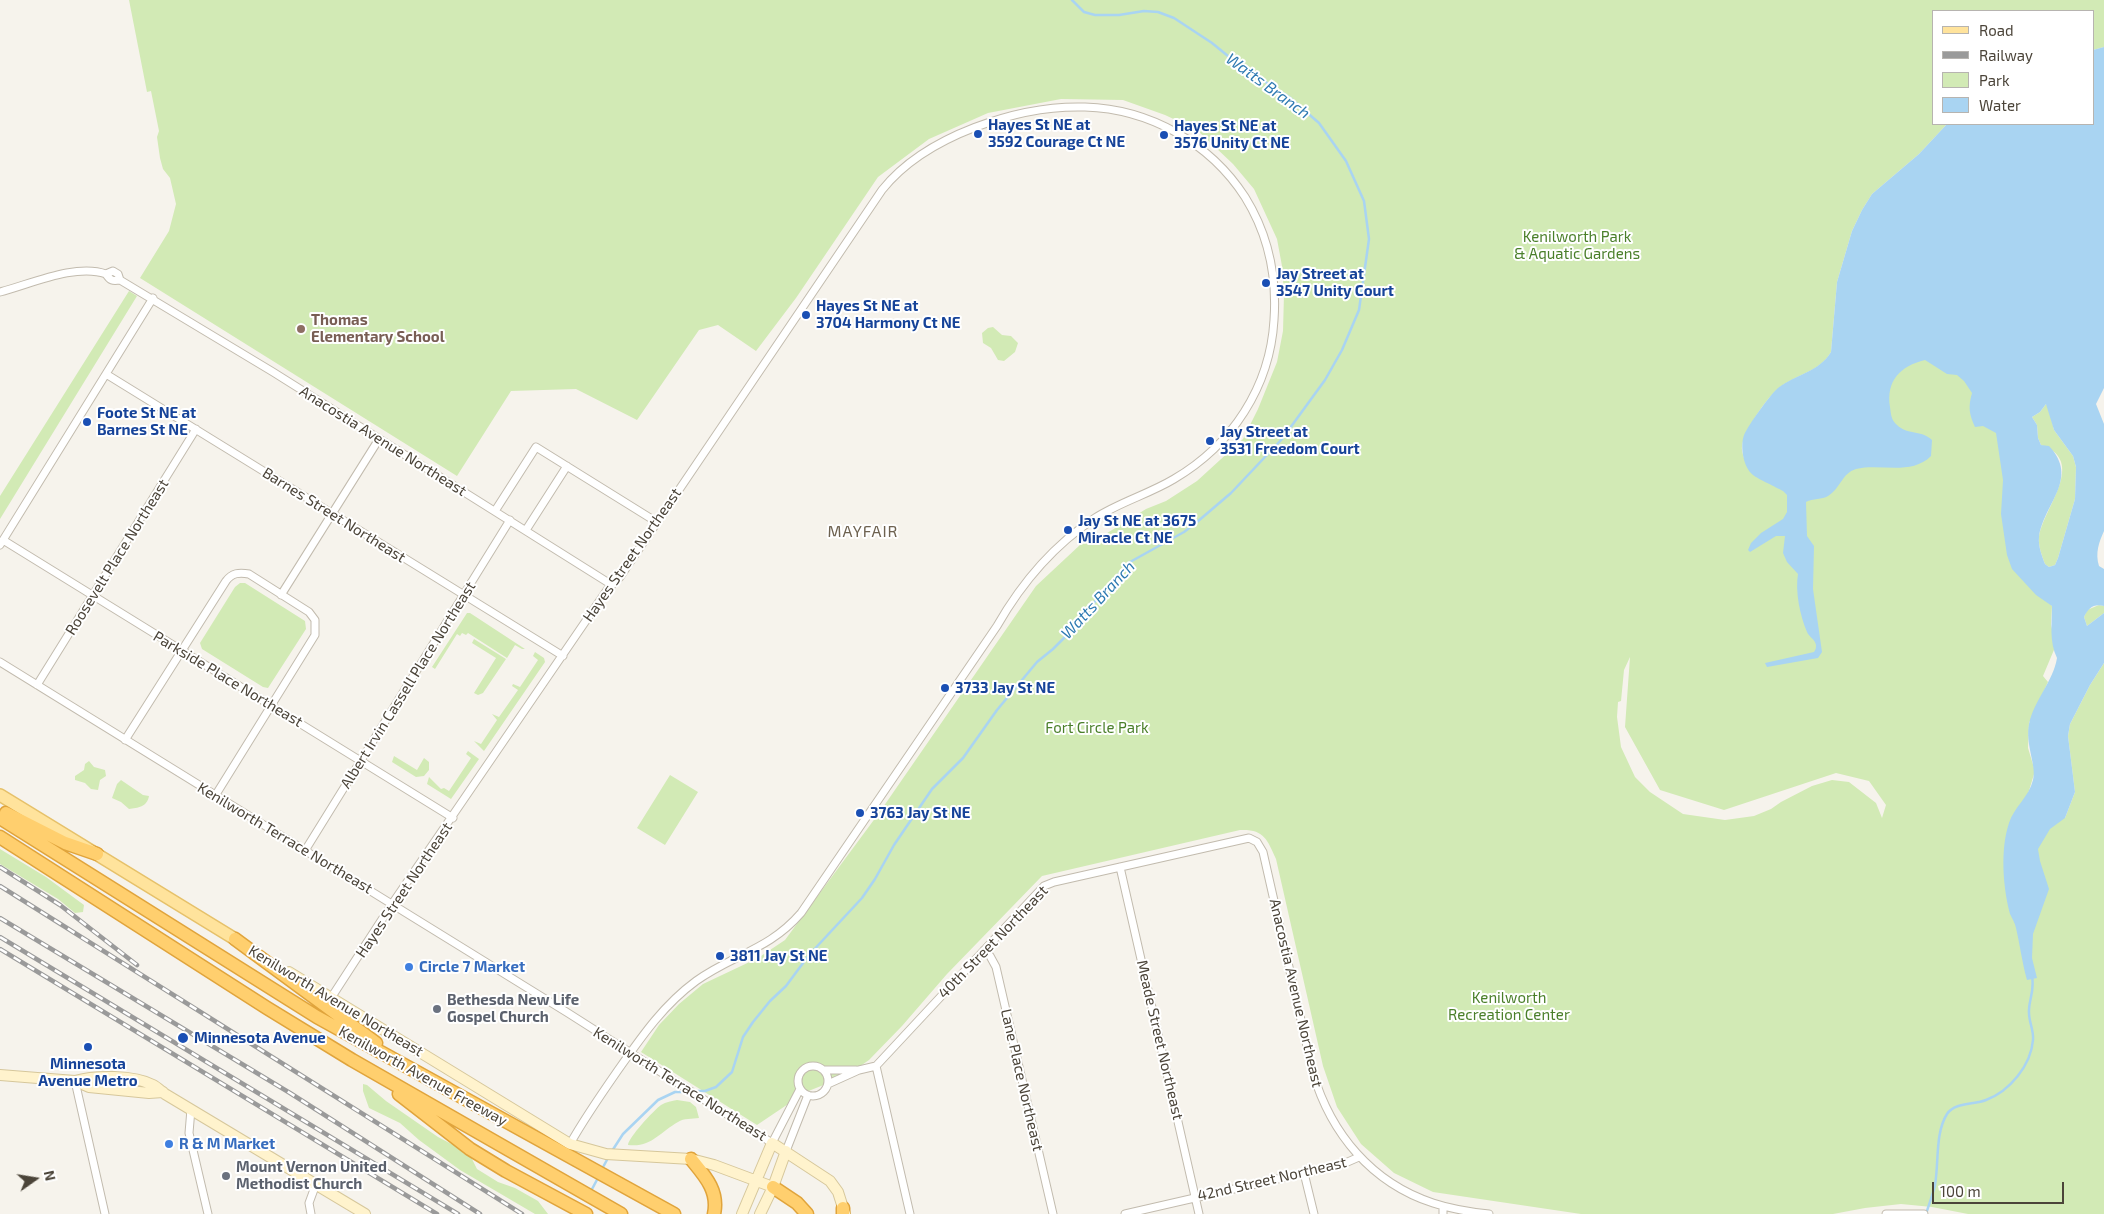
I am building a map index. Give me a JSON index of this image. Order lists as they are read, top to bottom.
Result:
{
  "streets": {
    "highway": ["Kenilworth Avenue Freeway"],
    "main road": ["Kenilworth Avenue Northeast"],
    "street": [
      "Anacostia Avenue Northeast",
      "Barnes Street Northeast",
      "Hayes Street Northeast",
      "Roosevelt Place Northeast",
      "Parkside Place Northeast",
      "Albert Irvin Cassell Place Northeast",
      "Kenilworth Terrace Northeast",
      "40th Street Northeast",
      "Meade Street Northeast",
      "Lane Place Northeast",
      "42nd Street Northeast"
    ]
  },
  "crossings": [
    ["Anacostia Avenue Northeast", "Hayes Street Northeast"],
    ["Anacostia Avenue Northeast", "Albert Irvin Cassell Place Northeast"],
    ["Anacostia Avenue Northeast", "40th Street Northeast"],
    ["Anacostia Avenue Northeast", "42nd Street Northeast"],
    ["Barnes Street Northeast", "Hayes Street Northeast"],
    ["Barnes Street Northeast", "Roosevelt Place Northeast"],
    ["Barnes Street Northeast", "Albert Irvin Cassell Place Northeast"],
    ["Hayes Street Northeast", "Parkside Place Northeast"],
    ["Hayes Street Northeast", "Kenilworth Terrace Northeast"],
    ["Hayes Street Northeast", "Kenilworth Avenue Northeast"],
    ["Roosevelt Place Northeast", "Parkside Place Northeast"],
    ["Roosevelt Place Northeast", "Kenilworth Terrace Northeast"],
    ["Parkside Place Northeast", "Albert Irvin Cassell Place Northeast"],
    ["Albert Irvin Cassell Place Northeast", "Kenilworth Terrace Northeast"],
    ["40th Street Northeast", "Meade Street Northeast"],
    ["40th Street Northeast", "Lane Place Northeast"],
    ["Meade Street Northeast", "42nd Street Northeast"]
  ],
  "districts": ["MAYFAIR"],
  "water": ["Watts Branch"],
  "parks": ["Kenilworth Park & Aquatic Gardens", "Fort Circle Park", "Kenilworth Recreation Center"],
  "places": [
    "Hayes St NE at 3592 Courage Ct NE",
    "Hayes St NE at 3576 Unity Ct NE",
    "Jay Street at 3547 Unity Court",
    "Hayes St NE at 3704 Harmony Ct NE",
    "Thomas Elementary School",
    "Foote St NE at Barnes St NE",
    "Jay Street at 3531 Freedom Court",
    "Jay St NE at 3675 Miracle Ct NE",
    "3733 Jay St NE",
    "3763 Jay St NE",
    "3811 Jay St NE",
    "Circle 7 Market",
    "Bethesda New Life Gospel Church",
    "Minnesota Avenue",
    "Minnesota Avenue Metro",
    "R & M Market",
    "Mount Vernon United Methodist Church"
  ],
  "legend": [
    "Road",
    "Railway",
    "Park",
    "Water"
  ],
  "scale_bar": "100 m",
  "north": "right"
}
